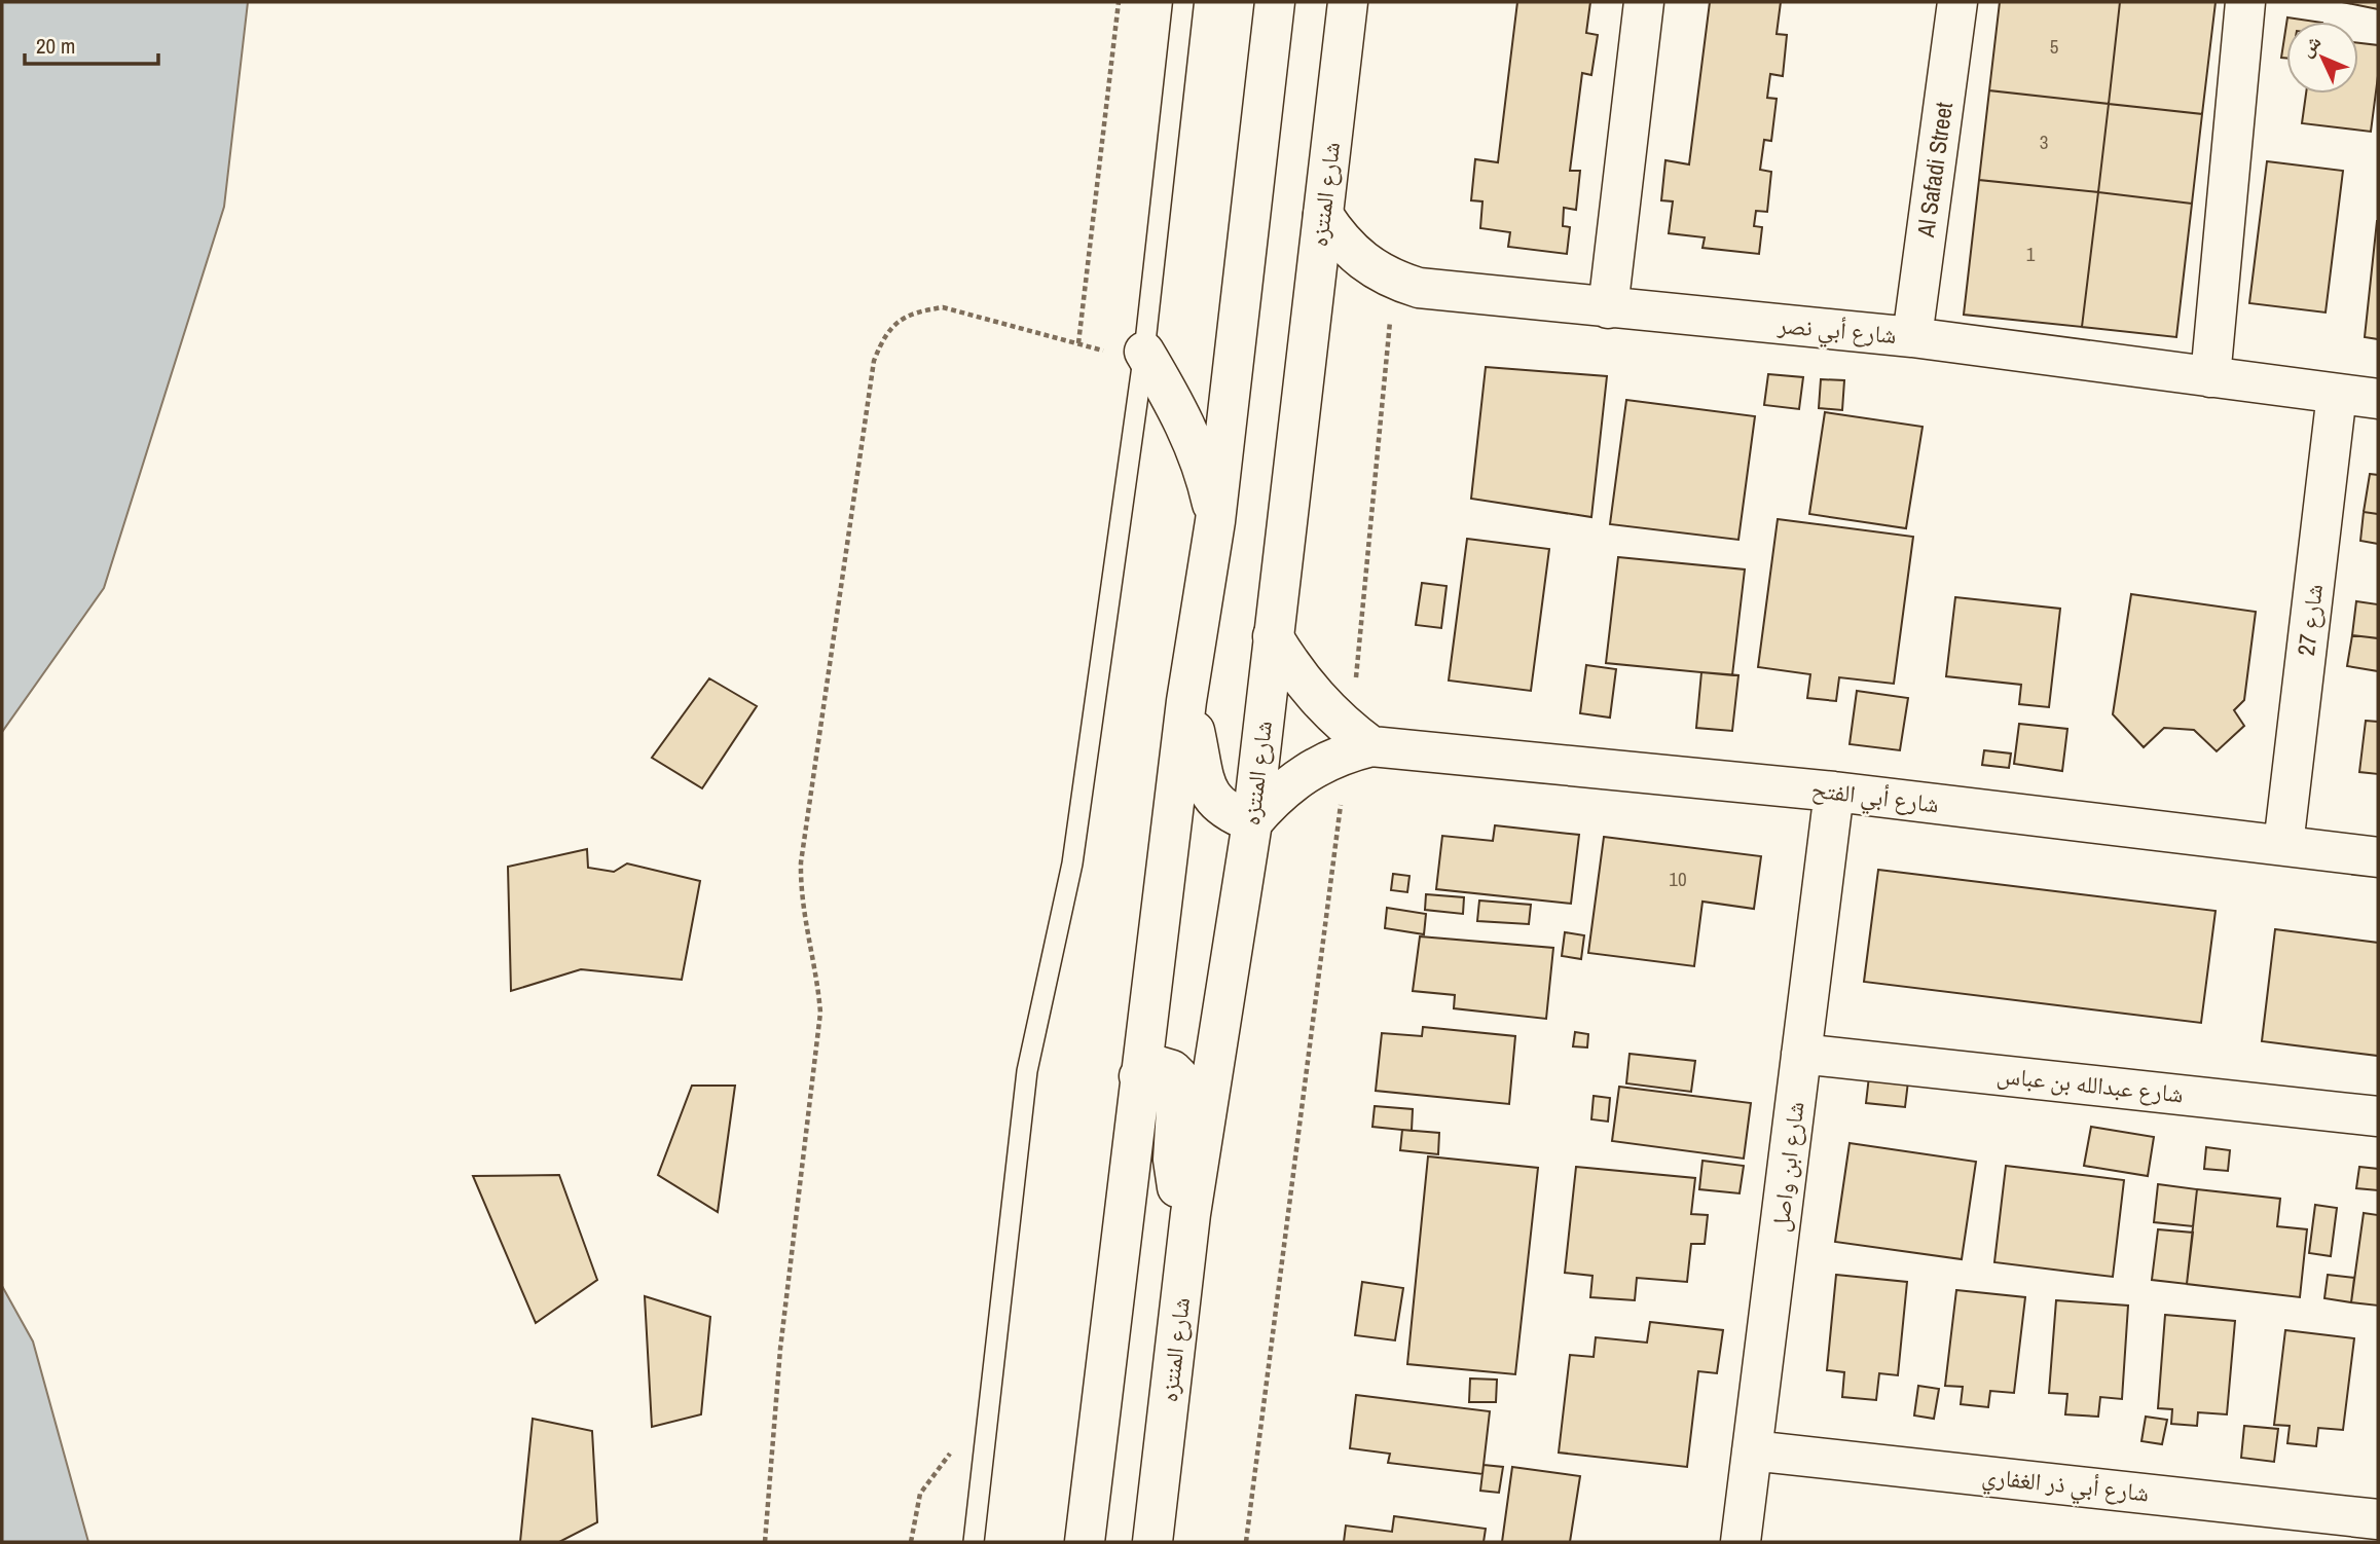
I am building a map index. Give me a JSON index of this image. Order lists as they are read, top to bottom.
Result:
{
  "streets": {
    "street": [
      "Al Safadi Street",
      "شارع المنتزه",
      "شارع أبي نصر",
      "شارع 27",
      "شارع أبي الفتح",
      "شارع عبدالله بن عباس",
      "شارع ابن واصل",
      "شارع أبي ذر الغفاري"
    ]
  },
  "crossings": [
    ["Al Safadi Street", "شارع أبي نصر"],
    ["شارع المنتزه", "شارع أبي نصر"],
    ["شارع أبي نصر", "شارع 27"],
    ["شارع 27", "شارع أبي الفتح"],
    ["شارع أبي الفتح", "شارع ابن واصل"],
    ["شارع عبدالله بن عباس", "شارع ابن واصل"],
    ["شارع ابن واصل", "شارع أبي ذر الغفاري"]
  ],
  "house_numbers": [
    "5",
    "3",
    "1",
    "10"
  ],
  "scale_bar": "20 m",
  "north": "top left"
}
